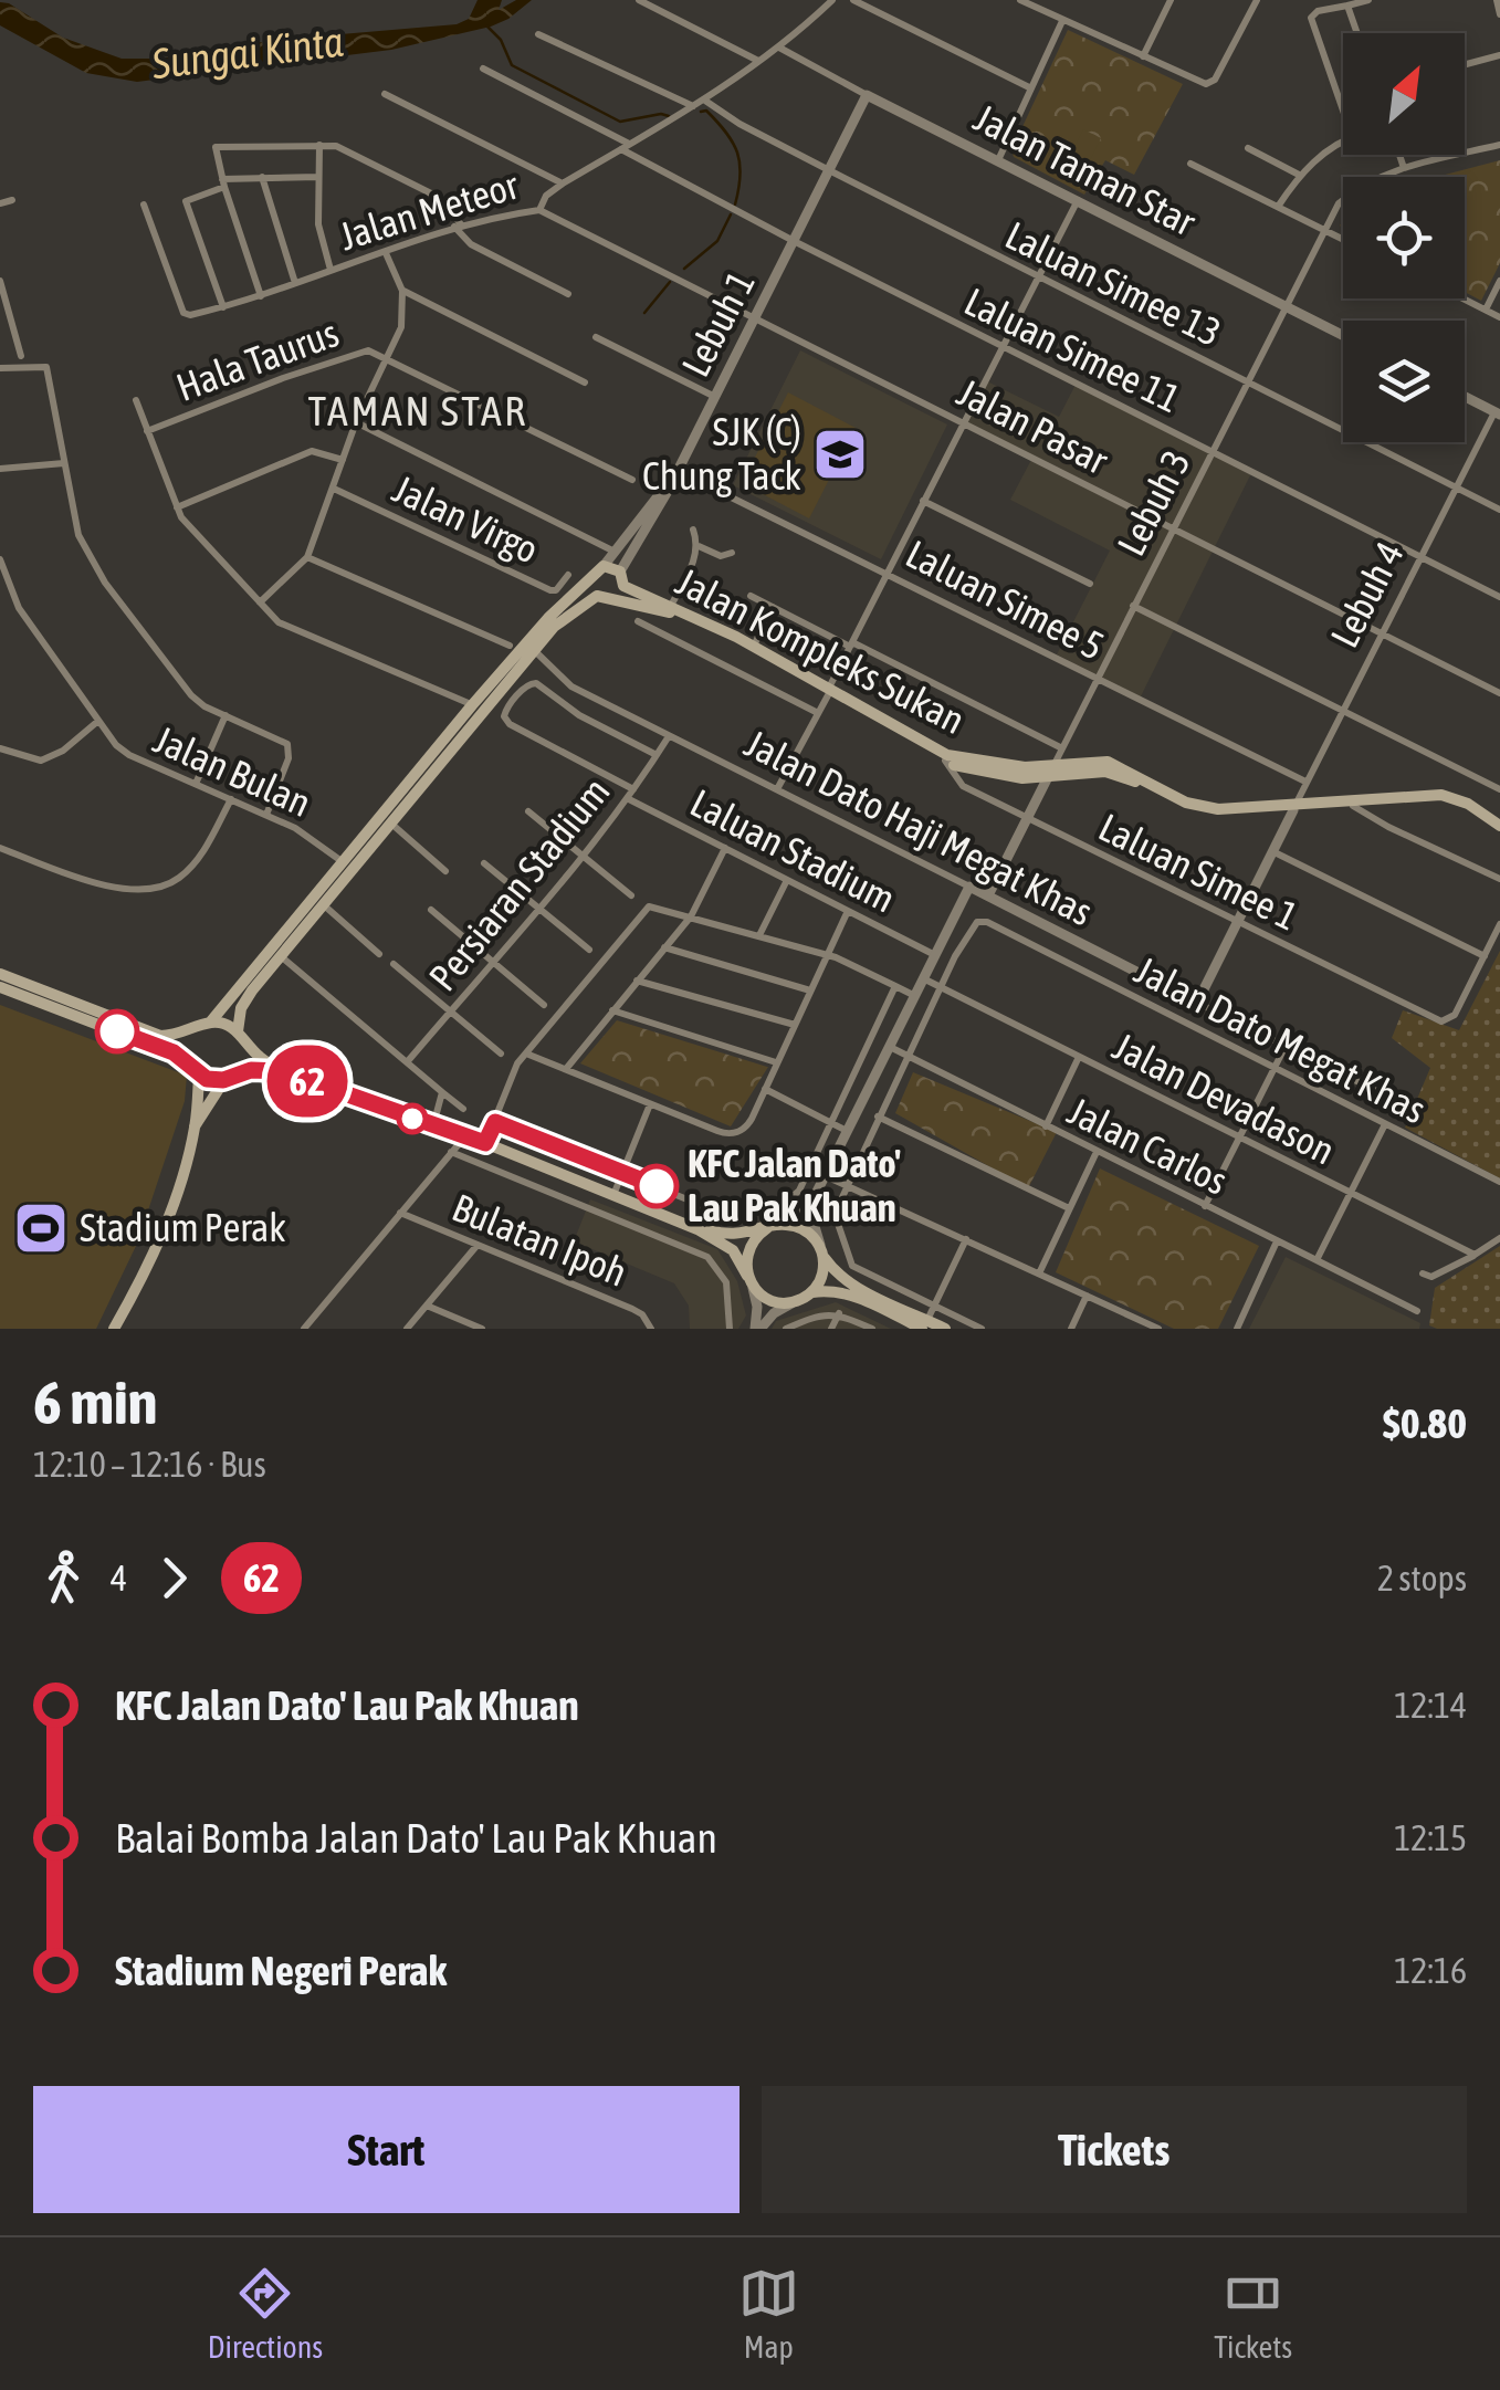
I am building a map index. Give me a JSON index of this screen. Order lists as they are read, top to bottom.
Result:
{
  "streets": {
    "main road": ["Jalan Kompleks Sukan"],
    "street": [
      "Jalan Taman Star",
      "Jalan Meteor",
      "Laluan Simee 13",
      "Lebuh 1",
      "Laluan Simee 11",
      "Hala Taurus",
      "Jalan Pasar",
      "Lebuh 3",
      "Jalan Virgo",
      "Lebuh 4",
      "Laluan Simee 5",
      "Jalan Bulan",
      "Jalan Dato Haji Megat Khas",
      "Laluan Stadium",
      "Laluan Simee 1",
      "Persiaran Stadium",
      "Jalan Dato Megat Khas",
      "Jalan Devadason",
      "Jalan Carlos",
      "Bulatan Ipoh"
    ]
  },
  "crossings": [
    ["Jalan Taman Star", "Jalan Meteor"],
    ["Jalan Taman Star", "Lebuh 1"],
    ["Jalan Taman Star", "Lebuh 3"],
    ["Jalan Meteor", "Laluan Simee 13"],
    ["Jalan Meteor", "Laluan Simee 11"],
    ["Jalan Meteor", "Jalan Pasar"],
    ["Laluan Simee 13", "Lebuh 1"],
    ["Laluan Simee 13", "Lebuh 3"],
    ["Laluan Simee 13", "Lebuh 4"],
    ["Lebuh 1", "Laluan Simee 11"],
    ["Lebuh 1", "Jalan Pasar"],
    ["Lebuh 1", "Laluan Simee 5"],
    ["Lebuh 1", "Jalan Kompleks Sukan"],
    ["Laluan Simee 11", "Lebuh 3"],
    ["Laluan Simee 11", "Lebuh 4"],
    ["Jalan Pasar", "Lebuh 3"],
    ["Jalan Pasar", "Lebuh 4"],
    ["Lebuh 3", "Laluan Simee 5"],
    ["Lebuh 3", "Jalan Kompleks Sukan"],
    ["Lebuh 4", "Laluan Simee 5"],
    ["Lebuh 4", "Jalan Kompleks Sukan"],
    ["Lebuh 4", "Jalan Dato Haji Megat Khas"],
    ["Lebuh 4", "Laluan Simee 1"],
    ["Jalan Kompleks Sukan", "Laluan Simee 1"],
    ["Jalan Dato Haji Megat Khas", "Persiaran Stadium"],
    ["Laluan Stadium", "Persiaran Stadium"],
    ["Jalan Dato Megat Khas", "Jalan Devadason"]
  ],
  "districts": ["TAMAN STAR"],
  "water": ["Sungai Kinta"],
  "places": {
    "school or university": ["SJK (C) Chung Tack"],
    "other": ["KFC Jalan Dato' Lau Pak Khuan"],
    "sports": ["Stadium Perak"]
  },
  "lines": ["bus line 62"],
  "north": "top right",
  "page": {
    "on_map": "62",
    "heading": ["6 min", "12:10 – 12:16 · Bus", "$0.80"],
    "legs": ["4", "62", "2 stops"],
    "list": [
      {
        "name": "KFC Jalan Dato' Lau Pak Khuan",
        "value": "12:14"
      },
      {
        "name": "Balai Bomba Jalan Dato' Lau Pak Khuan",
        "value": "12:15"
      },
      {
        "name": "Stadium Negeri Perak",
        "value": "12:16"
      }
    ],
    "buttons": ["Start", "Tickets"],
    "tabs": ["Directions", "Map", "Tickets"]
  }
}
